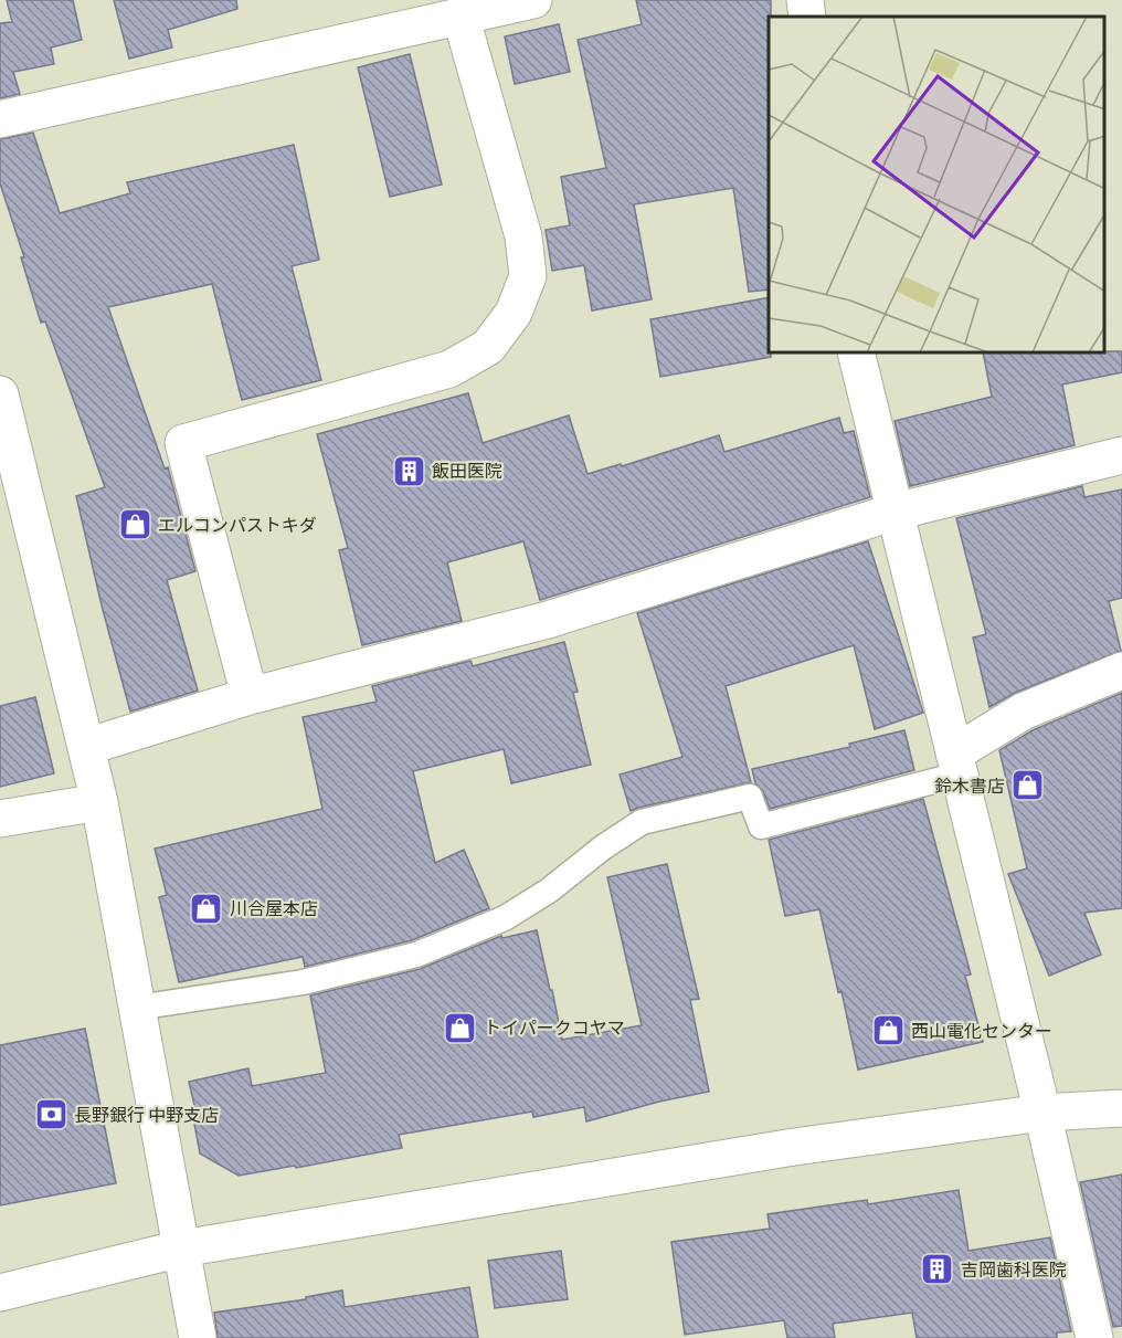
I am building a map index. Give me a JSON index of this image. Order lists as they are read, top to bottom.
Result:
{
  "places": {
    "building": ["飯田医院", "吉岡歯科医院"],
    "shop": [
      "エルコンパストキダ",
      "鈴木書店",
      "川合屋本店",
      "トイパークコヤマ",
      "西山電化センター"
    ],
    "bank": ["長野銀行 中野支店"]
  }
}
